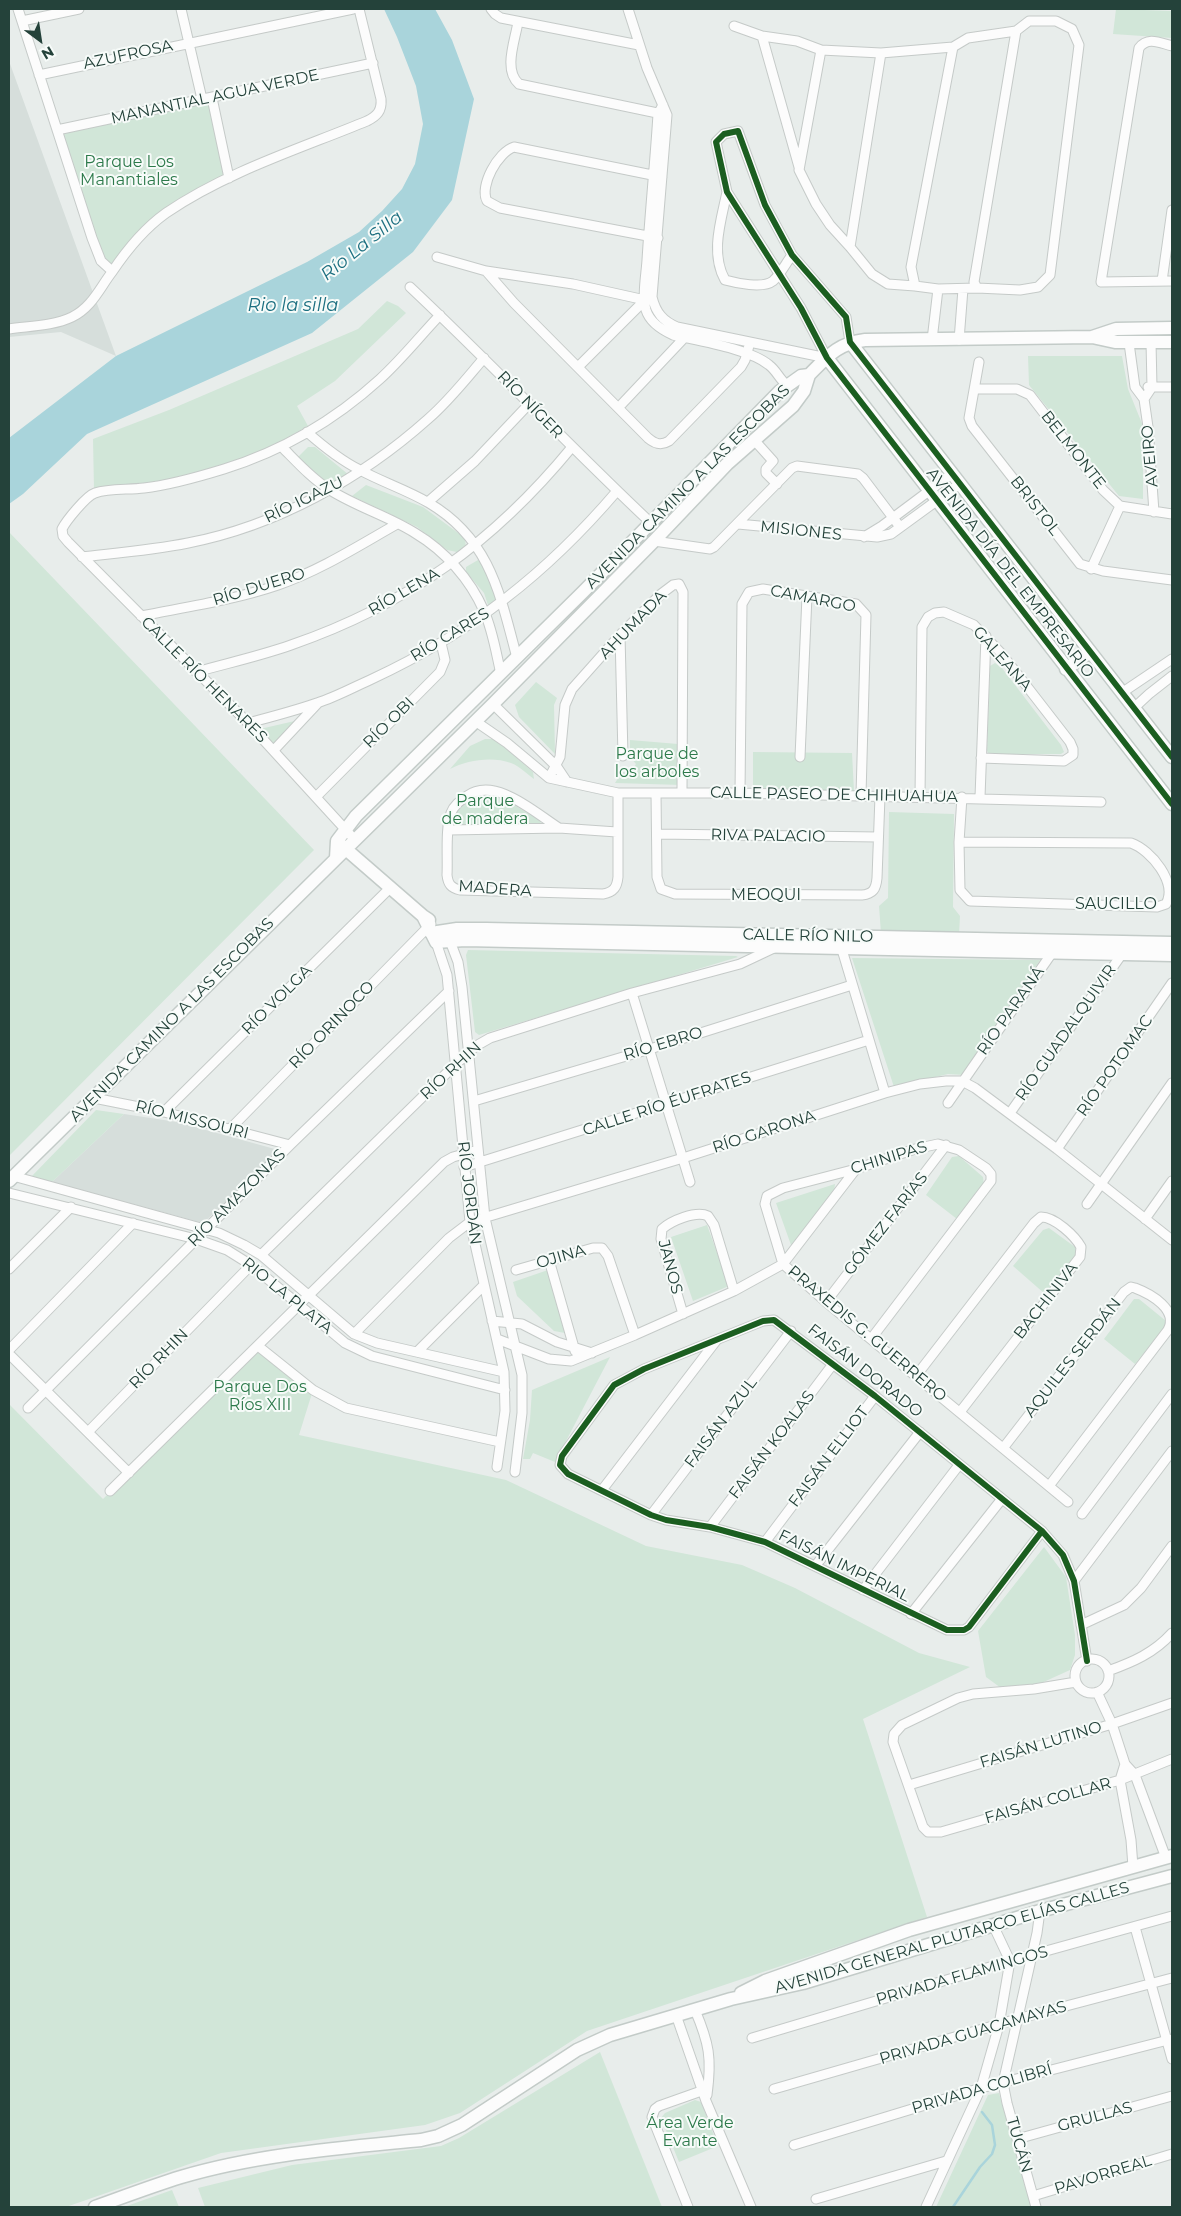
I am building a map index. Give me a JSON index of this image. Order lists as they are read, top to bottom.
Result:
{
  "streets": {
    "street": [
      "AZUFROSA",
      "MANANTIAL AGUA VERDE",
      "RÍO NÍGER",
      "BELMONTE",
      "AVEIRO",
      "AVENIDA CAMINO A LAS ESCOBAS",
      "RÍO IGAZU",
      "BRISTOL",
      "MISIONES",
      "AVENIDA DÍA DEL EMPRESARIO",
      "RÍO DUERO",
      "RÍO LENA",
      "CAMARGO",
      "AHUMADA",
      "RÍO CARES",
      "GALEANA",
      "CALLE RÍO HENARES",
      "RÍO OBI",
      "CALLE PASEO DE CHIHUAHUA",
      "RIVA PALACIO",
      "MADERA",
      "MEOQUI",
      "SAUCILLO",
      "CALLE RÍO NILO",
      "RÍO VOLGA",
      "RÍO PARANÁ",
      "RÍO ORINOCO",
      "RÍO GUADALQUIVIR",
      "RÍO EBRO",
      "RÍO POTOMAC",
      "RÍO RHIN",
      "CALLE RÍO ÉUFRATES",
      "RÍO MISSOURI",
      "RÍO GARONA",
      "CHINIPAS",
      "RÍO JORDÁN",
      "RÍO AMAZONAS",
      "GÓMEZ FARÍAS",
      "OJINA",
      "JANOS",
      "RIO LA PLATA",
      "BACHINIVA",
      "PRAXEDIS G. GUERRERO",
      "AQUILES SERDÁN",
      "FAISÁN DORADO",
      "FAISÁN AZUL",
      "FAISÁN KOALAS",
      "FAISÁN ELLIOT",
      "FAISÁN IMPERIAL",
      "FAISÁN LUTINO",
      "FAISÁN COLLAR",
      "AVENIDA GENERAL PLUTARCO ELÍAS CALLES",
      "PRIVADA FLAMINGOS",
      "PRIVADA GUACAMAYAS",
      "PRIVADA COLIBRÍ",
      "GRULLAS",
      "TUCÁN",
      "PAVORREAL"
    ]
  },
  "crossings": [
    ["RÍO NÍGER", "AVENIDA CAMINO A LAS ESCOBAS"],
    ["RÍO NÍGER", "RÍO IGAZU"],
    ["RÍO NÍGER", "RÍO LENA"],
    ["RÍO NÍGER", "RÍO CARES"],
    ["BELMONTE", "BRISTOL"],
    ["AVENIDA CAMINO A LAS ESCOBAS", "CALLE RÍO HENARES"],
    ["AVENIDA CAMINO A LAS ESCOBAS", "CALLE PASEO DE CHIHUAHUA"],
    ["AVENIDA CAMINO A LAS ESCOBAS", "RÍO MISSOURI"],
    ["AVENIDA CAMINO A LAS ESCOBAS", "RIO LA PLATA"],
    ["RÍO IGAZU", "CALLE RÍO HENARES"],
    ["MISIONES", "AVENIDA DÍA DEL EMPRESARIO"],
    ["RÍO DUERO", "CALLE RÍO HENARES"],
    ["RÍO LENA", "CALLE RÍO HENARES"],
    ["CAMARGO", "CALLE PASEO DE CHIHUAHUA"],
    ["AHUMADA", "CALLE PASEO DE CHIHUAHUA"],
    ["RÍO CARES", "CALLE RÍO HENARES"],
    ["RÍO CARES", "RÍO OBI"],
    ["GALEANA", "CALLE PASEO DE CHIHUAHUA"],
    ["CALLE RÍO HENARES", "RÍO OBI"],
    ["CALLE PASEO DE CHIHUAHUA", "MADERA"],
    ["CALLE PASEO DE CHIHUAHUA", "MEOQUI"],
    ["CALLE PASEO DE CHIHUAHUA", "SAUCILLO"],
    ["RIVA PALACIO", "MEOQUI"],
    ["CALLE RÍO NILO", "RÍO PARANÁ"],
    ["CALLE RÍO NILO", "RÍO ORINOCO"],
    ["CALLE RÍO NILO", "RÍO GUADALQUIVIR"],
    ["CALLE RÍO NILO", "RÍO RHIN"],
    ["CALLE RÍO NILO", "RÍO JORDÁN"],
    ["RÍO VOLGA", "RÍO MISSOURI"],
    ["RÍO PARANÁ", "RÍO GARONA"],
    ["RÍO ORINOCO", "RÍO MISSOURI"],
    ["RÍO ORINOCO", "RÍO JORDÁN"],
    ["RÍO RHIN", "RÍO JORDÁN"],
    ["RÍO RHIN", "RIO LA PLATA"],
    ["CALLE RÍO ÉUFRATES", "RÍO JORDÁN"],
    ["RÍO MISSOURI", "RÍO AMAZONAS"],
    ["RÍO GARONA", "RÍO JORDÁN"],
    ["RÍO GARONA", "RIO LA PLATA"],
    ["CHINIPAS", "GÓMEZ FARÍAS"],
    ["CHINIPAS", "PRAXEDIS G. GUERRERO"],
    ["RÍO JORDÁN", "RÍO AMAZONAS"],
    ["RÍO JORDÁN", "RIO LA PLATA"],
    ["RÍO JORDÁN", "PRAXEDIS G. GUERRERO"],
    ["RÍO AMAZONAS", "RIO LA PLATA"],
    ["GÓMEZ FARÍAS", "PRAXEDIS G. GUERRERO"],
    ["OJINA", "PRAXEDIS G. GUERRERO"],
    ["JANOS", "PRAXEDIS G. GUERRERO"],
    ["BACHINIVA", "PRAXEDIS G. GUERRERO"],
    ["PRAXEDIS G. GUERRERO", "AQUILES SERDÁN"],
    ["FAISÁN DORADO", "FAISÁN AZUL"],
    ["FAISÁN DORADO", "FAISÁN KOALAS"],
    ["FAISÁN DORADO", "FAISÁN ELLIOT"],
    ["FAISÁN DORADO", "FAISÁN IMPERIAL"],
    ["FAISÁN AZUL", "FAISÁN IMPERIAL"],
    ["FAISÁN KOALAS", "FAISÁN IMPERIAL"],
    ["FAISÁN ELLIOT", "FAISÁN IMPERIAL"],
    ["FAISÁN LUTINO", "FAISÁN COLLAR"],
    ["PRIVADA COLIBRÍ", "TUCÁN"],
    ["GRULLAS", "TUCÁN"],
    ["TUCÁN", "PAVORREAL"]
  ],
  "water": ["Río La Silla", "Rio la silla"],
  "parks": [
    "Parque Los Manantiales",
    "Parque de los arboles",
    "Parque de madera",
    "Parque Dos Ríos XIII",
    "Área Verde Evante"
  ],
  "north": "bottom right"
}
